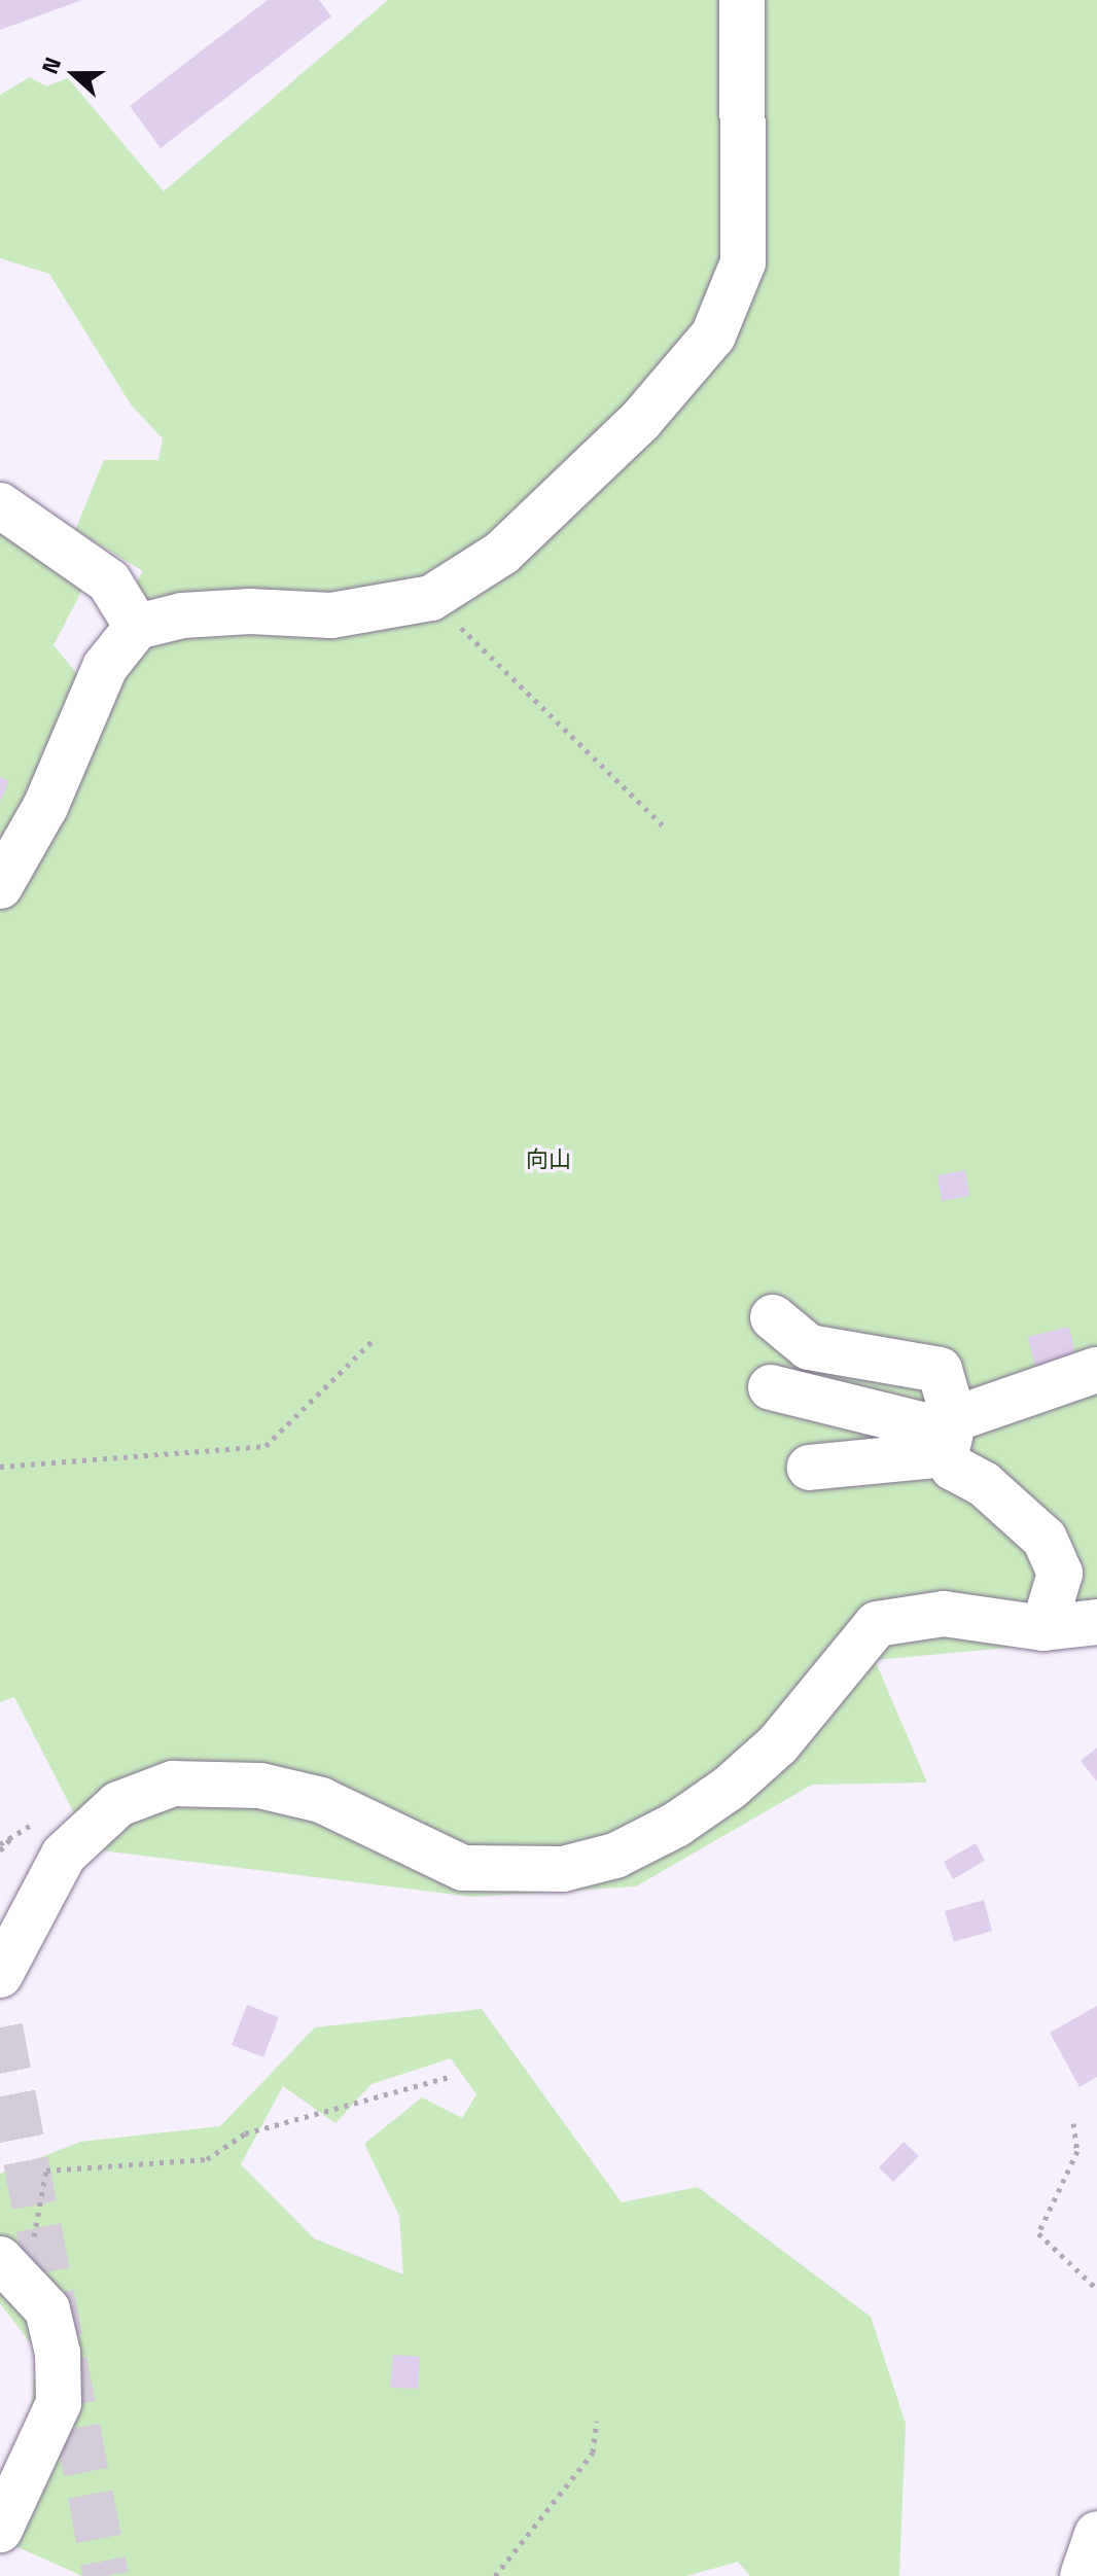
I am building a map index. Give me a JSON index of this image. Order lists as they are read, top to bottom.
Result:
{
  "parks": ["向山"],
  "north": "left"
}
